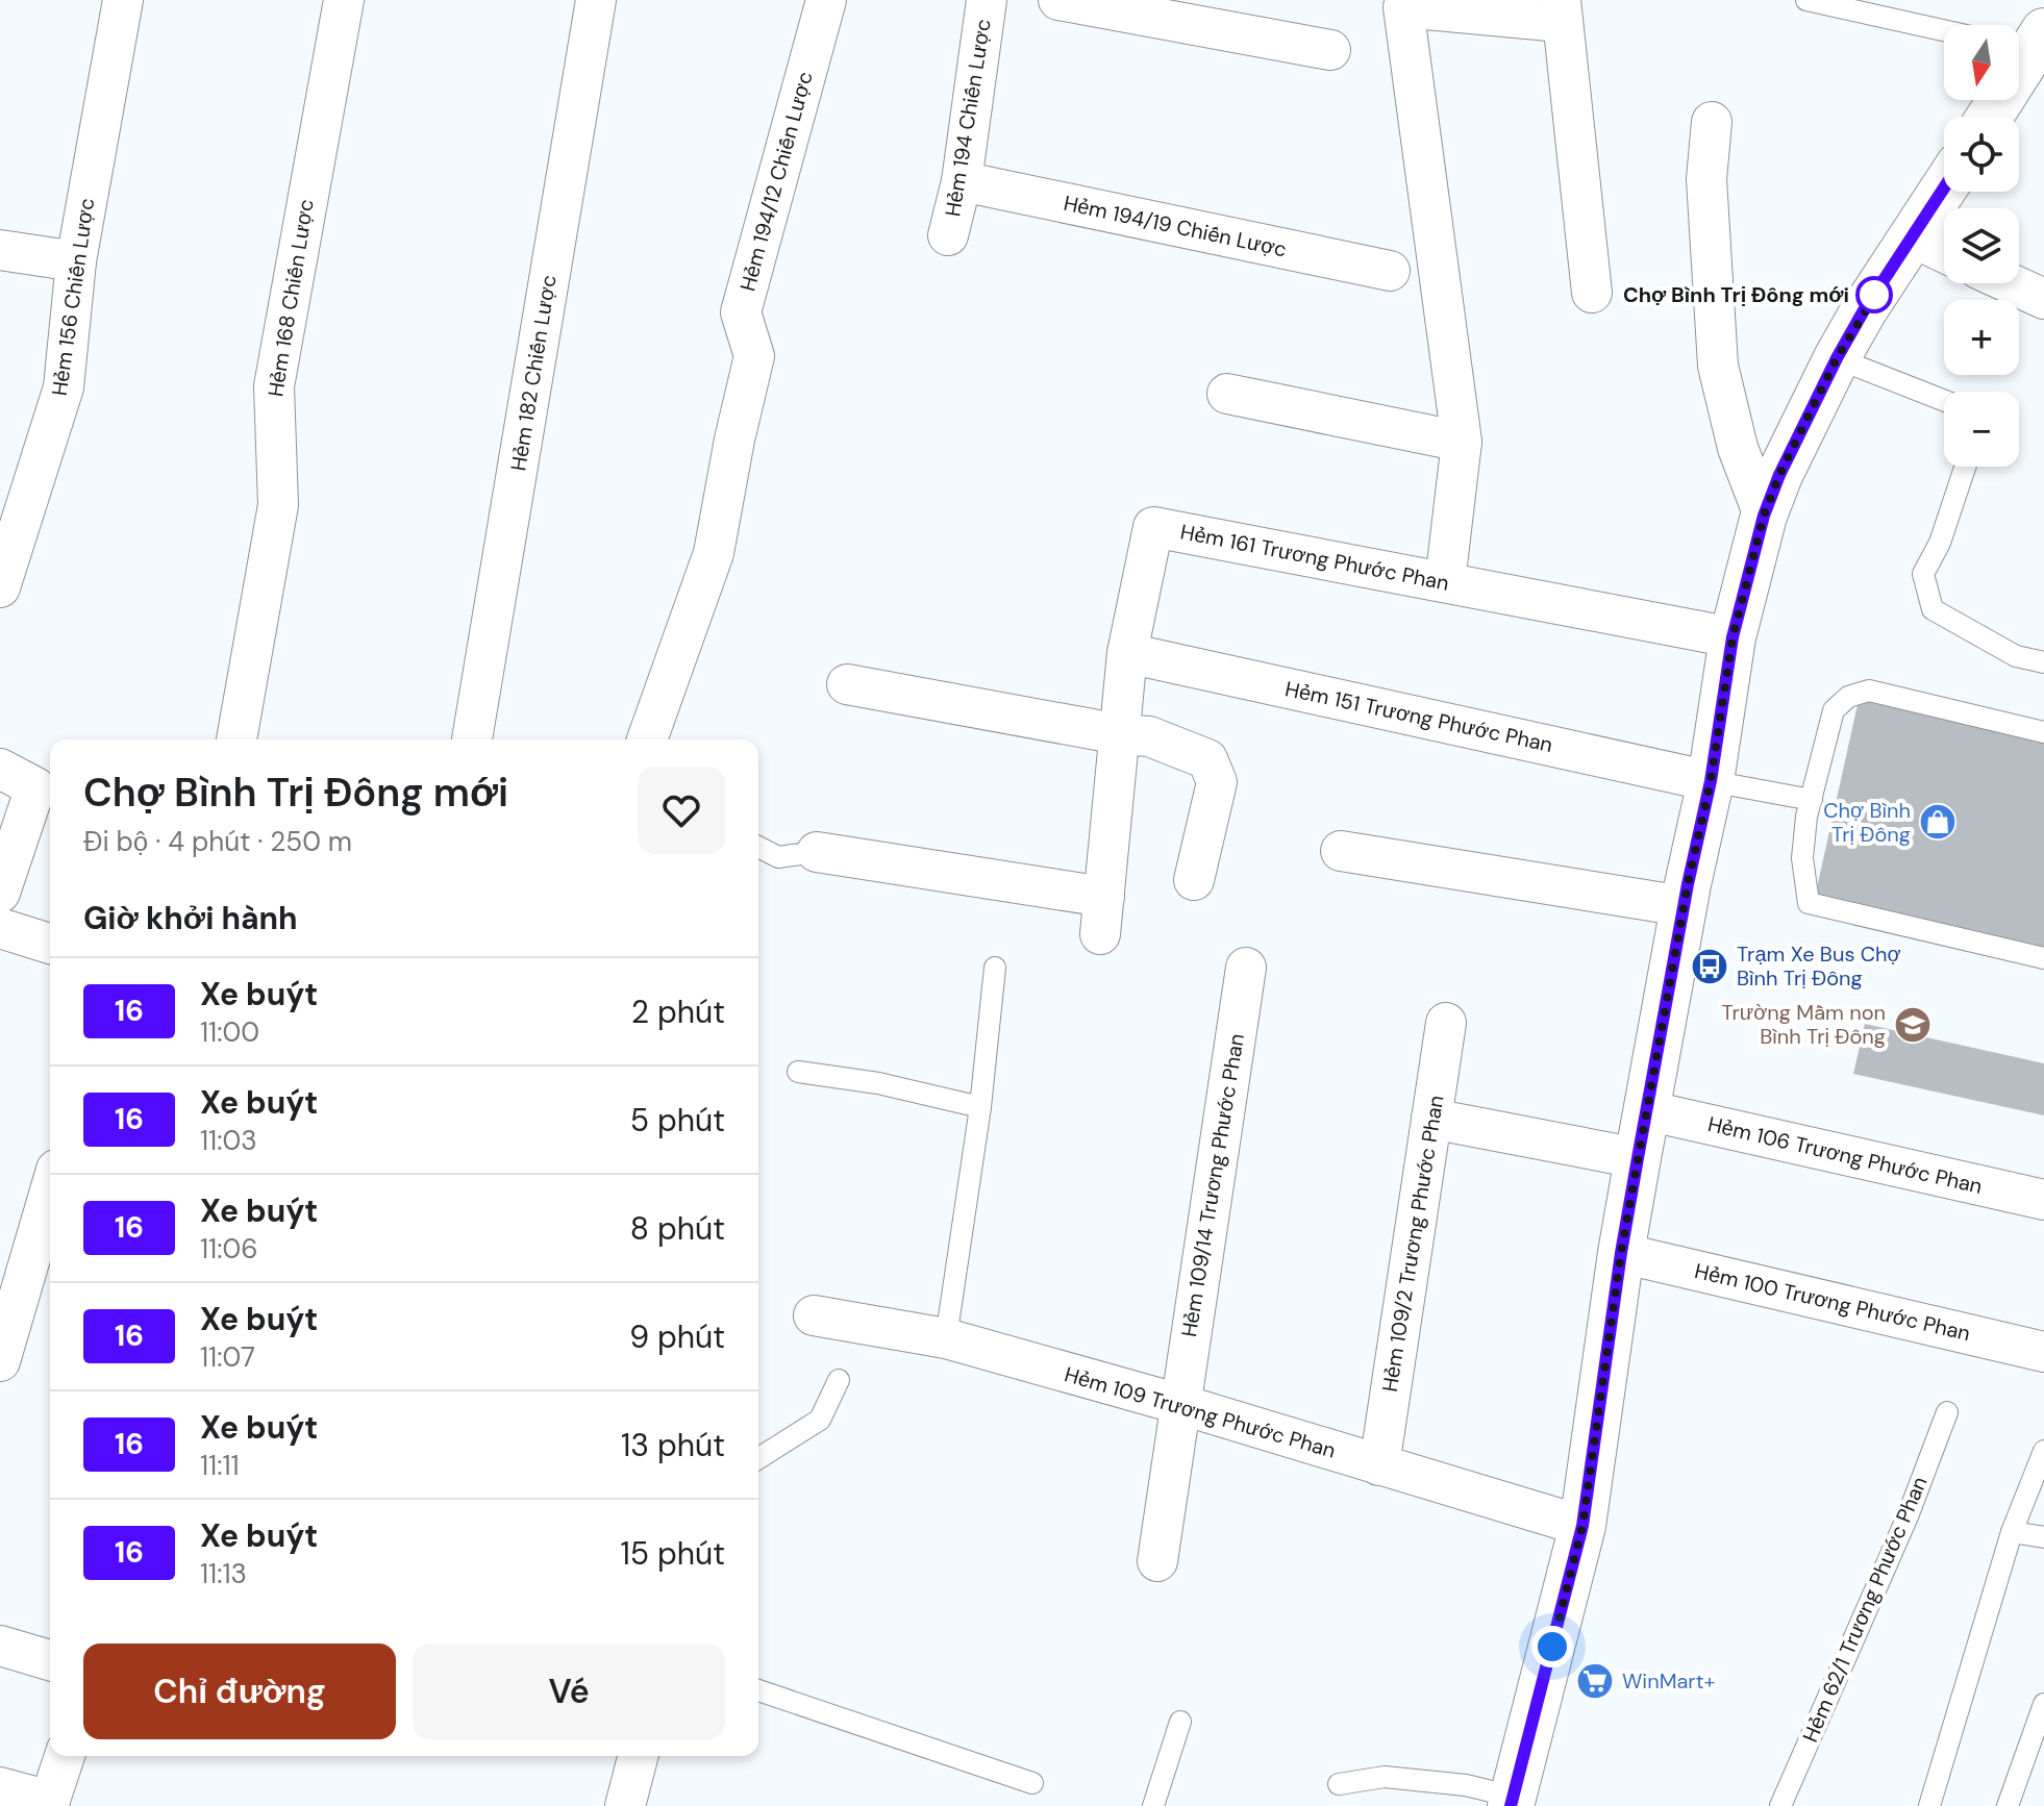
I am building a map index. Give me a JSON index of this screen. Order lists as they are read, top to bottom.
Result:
{
  "streets": {
    "street": [
      "Hẻm 194 Chiến Lược",
      "Hẻm 194/12 Chiến Lược",
      "Hẻm 194/19 Chiến Lược",
      "Hẻm 156 Chiến Lược",
      "Hẻm 168 Chiến Lược",
      "Hẻm 182 Chiến Lược",
      "Hẻm 161 Trương Phước Phan",
      "Hẻm 151 Trương Phước Phan",
      "Hẻm 106 Trương Phước Phan",
      "Hẻm 109/14 Trương Phước Phan",
      "Hẻm 109/2 Trương Phước Phan",
      "Hẻm 100 Trương Phước Phan",
      "Hẻm 109 Trương Phước Phan"
    ],
    "lane": ["Hẻm 62/1 Trương Phước Phan"]
  },
  "crossings": [
    ["Hẻm 194 Chiến Lược", "Hẻm 194/19 Chiến Lược"],
    ["Hẻm 161 Trương Phước Phan", "Hẻm 151 Trương Phước Phan"],
    ["Hẻm 109/14 Trương Phước Phan", "Hẻm 109 Trương Phước Phan"],
    ["Hẻm 109/2 Trương Phước Phan", "Hẻm 109 Trương Phước Phan"]
  ],
  "places": {
    "other": ["Chợ Bình Trị Đông mới"],
    "shop": ["Chợ Bình Trị Đông"],
    "bus stop": ["Trạm Xe Bus Chợ Bình Trị Đông"],
    "school or university": ["Trường Mầm non Bình Trị Đông"],
    "supermarket": ["WinMart+"]
  },
  "lines": ["bus line 16"],
  "north": "bottom",
  "page": {
    "map_buttons": ["+", "−"],
    "heading": [
      ["Chợ Bình Trị Đông mới", "Đi bộ · 4 phút · 250 m"],
      "Giờ khởi hành"
    ],
    "list": [
      {
        "mark": "16",
        "name": "Xe buýt",
        "note": "11:00",
        "value": "2 phút"
      },
      {
        "mark": "16",
        "name": "Xe buýt",
        "note": "11:03",
        "value": "5 phút"
      },
      {
        "mark": "16",
        "name": "Xe buýt",
        "note": "11:06",
        "value": "8 phút"
      },
      {
        "mark": "16",
        "name": "Xe buýt",
        "note": "11:07",
        "value": "9 phút"
      },
      {
        "mark": "16",
        "name": "Xe buýt",
        "note": "11:11",
        "value": "13 phút"
      },
      {
        "mark": "16",
        "name": "Xe buýt",
        "note": "11:13",
        "value": "15 phút"
      }
    ],
    "buttons": ["Chỉ đường", "Vé"]
  }
}
